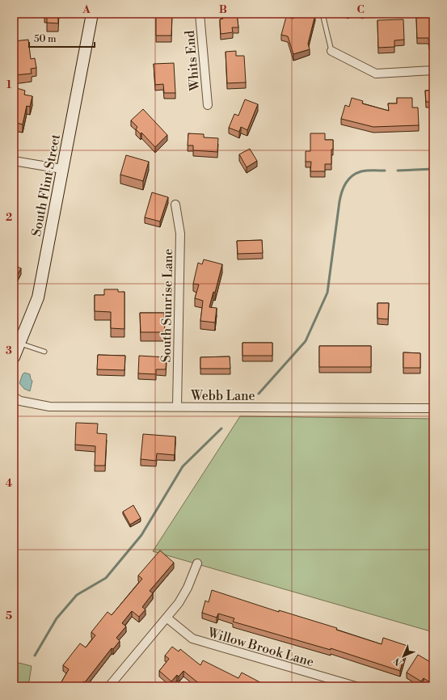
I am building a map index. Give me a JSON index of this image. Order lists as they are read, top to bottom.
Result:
{
  "streets": {
    "main road": ["South Flint Street"],
    "street": [
      "Whits End",
      "South Sunrise Lane",
      "Webb Lane",
      "Willow Brook Lane"
    ]
  },
  "crossings": [
    ["South Sunrise Lane", "Webb Lane"]
  ],
  "scale_bar": "50 m",
  "north": "bottom left",
  "grid": {
    "columns": ["A", "B", "C"],
    "rows": [
      "1",
      "2",
      "3",
      "4",
      "5"
    ]
  }
}
